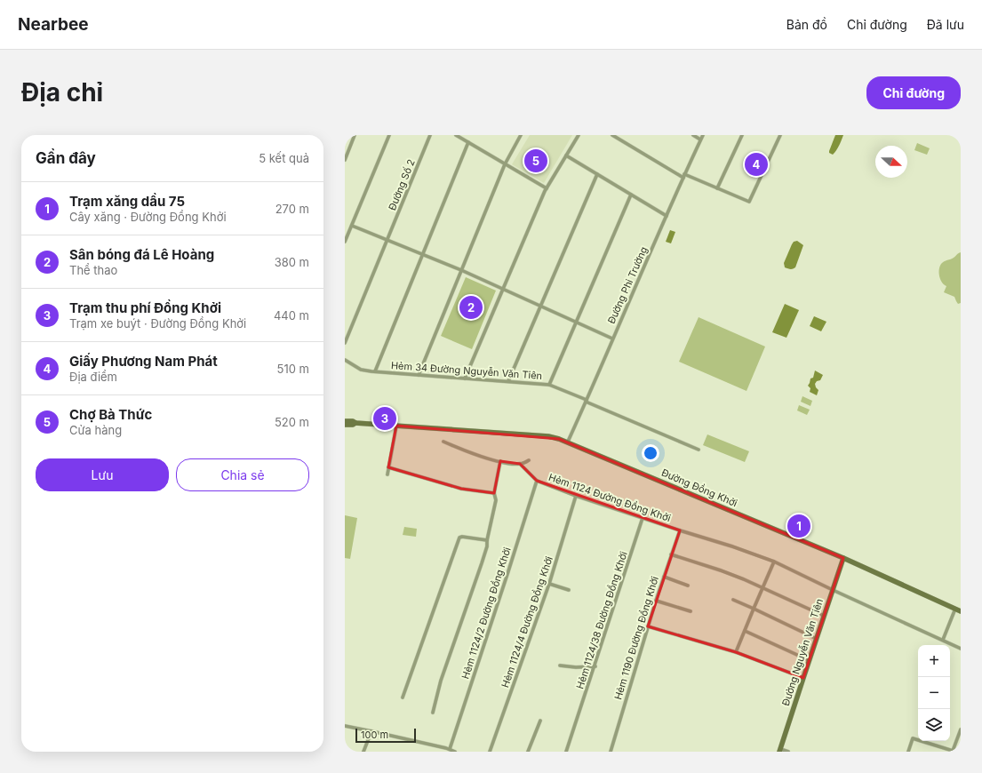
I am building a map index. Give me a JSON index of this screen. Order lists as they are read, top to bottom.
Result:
{
  "streets": {
    "main road": ["Đường Đồng Khởi", "Đường Nguyễn Văn Tiên"],
    "street": [
      "Đường Số 2",
      "Đường Phi Trường",
      "Hẻm 34 Đường Nguyễn Văn Tiên",
      "Hẻm 1124 Đường Đồng Khởi",
      "Hẻm 1124/2 Đường Đồng Khởi",
      "Hẻm 1124/38 Đường Đồng Khởi",
      "Hẻm 1124/4 Đường Đồng Khởi",
      "Hẻm 1190 Đường Đồng Khởi"
    ]
  },
  "crossings": [
    ["Đường Phi Trường", "Hẻm 34 Đường Nguyễn Văn Tiên"],
    ["Đường Phi Trường", "Đường Đồng Khởi"],
    ["Đường Đồng Khởi", "Đường Nguyễn Văn Tiên"],
    ["Hẻm 1124 Đường Đồng Khởi", "Hẻm 1124/2 Đường Đồng Khởi"],
    ["Hẻm 1124 Đường Đồng Khởi", "Hẻm 1124/38 Đường Đồng Khởi"],
    ["Hẻm 1124 Đường Đồng Khởi", "Hẻm 1124/4 Đường Đồng Khởi"],
    ["Hẻm 1124 Đường Đồng Khởi", "Hẻm 1190 Đường Đồng Khởi"],
    ["Hẻm 1124 Đường Đồng Khởi", "Đường Nguyễn Văn Tiên"]
  ],
  "scale_bar": "100 m",
  "north": "right",
  "page": {
    "header": "Nearbee",
    "nav": ["Bản đồ", "Chỉ đường", "Đã lưu"],
    "buttons": [
      "Chỉ đường",
      ["Lưu", "Chia sẻ"]
    ],
    "title": "Địa chỉ",
    "heading": ["Gần đây", "5 kết quả"],
    "pins": [
      "5",
      "4",
      "2",
      "3",
      "1"
    ],
    "list": [
      {
        "mark": "1",
        "name": "Trạm xăng dầu 75",
        "note": "Cây xăng · Đường Đồng Khởi",
        "value": "270 m"
      },
      {
        "mark": "2",
        "name": "Sân bóng đá Lê Hoàng",
        "note": "Thể thao",
        "value": "380 m"
      },
      {
        "mark": "3",
        "name": "Trạm thu phí Đồng Khởi",
        "note": "Trạm xe buýt · Đường Đồng Khởi",
        "value": "440 m"
      },
      {
        "mark": "4",
        "name": "Giấy Phương Nam Phát",
        "note": "Địa điểm",
        "value": "510 m"
      },
      {
        "mark": "5",
        "name": "Chợ Bà Thức",
        "note": "Cửa hàng",
        "value": "520 m"
      }
    ],
    "map_buttons": ["+", "−"],
    "scale": "100 m"
  }
}
